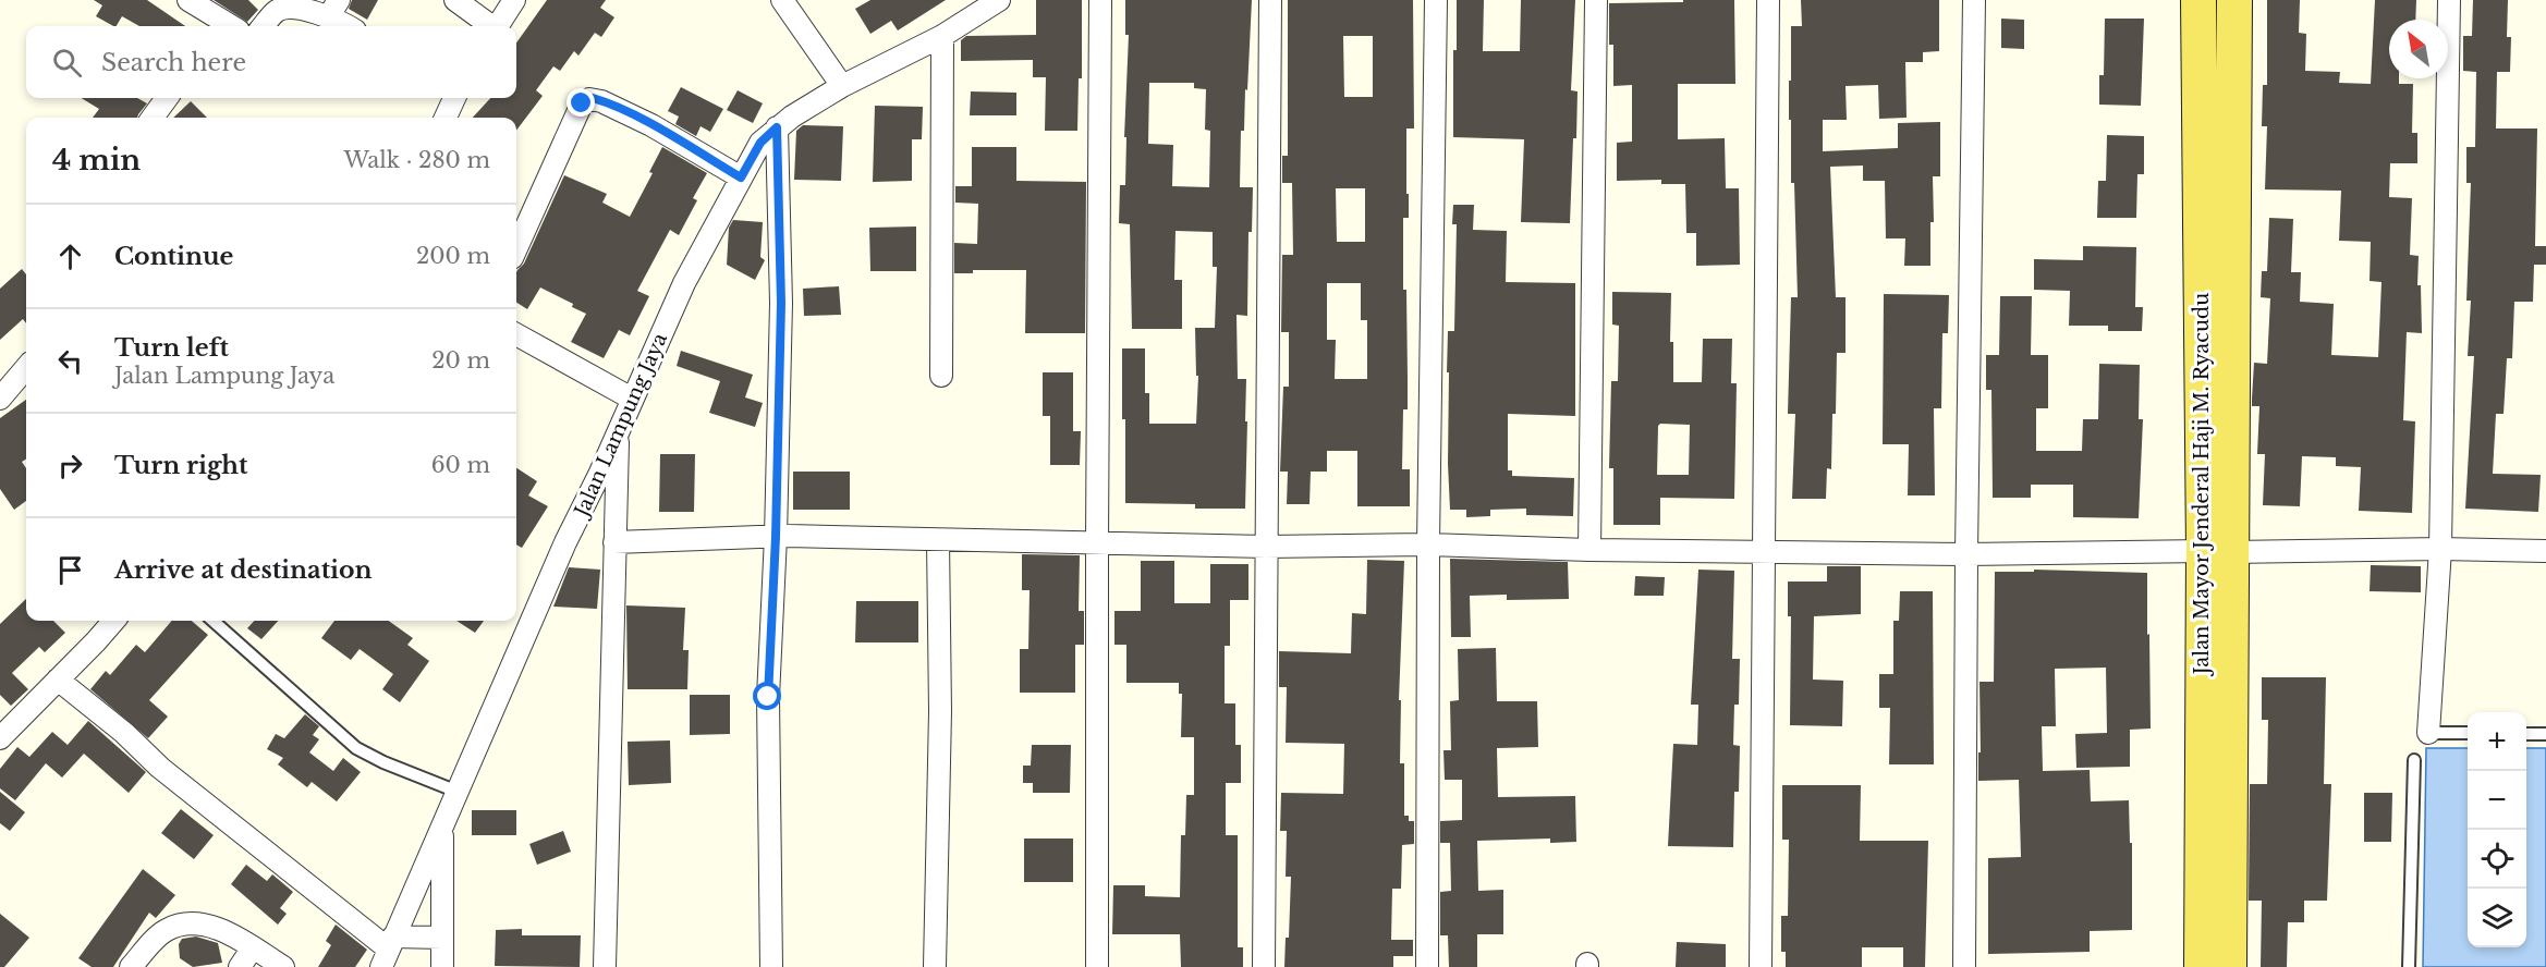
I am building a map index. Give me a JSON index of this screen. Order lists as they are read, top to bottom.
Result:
{
  "streets": {
    "main road": ["Jalan Mayor Jenderal Haji M. Ryacudu"],
    "street": ["Jalan Lampung Jaya"]
  },
  "north": "top left",
  "page": {
    "search": "Search here",
    "heading": ["4 min", "Walk · 280 m"],
    "list": [
      ["Continue", "200 m"],
      ["Turn left", "Jalan Lampung Jaya", "20 m"],
      ["Turn right", "60 m"],
      "Arrive at destination"
    ],
    "map_buttons": ["+", "−"]
  }
}
